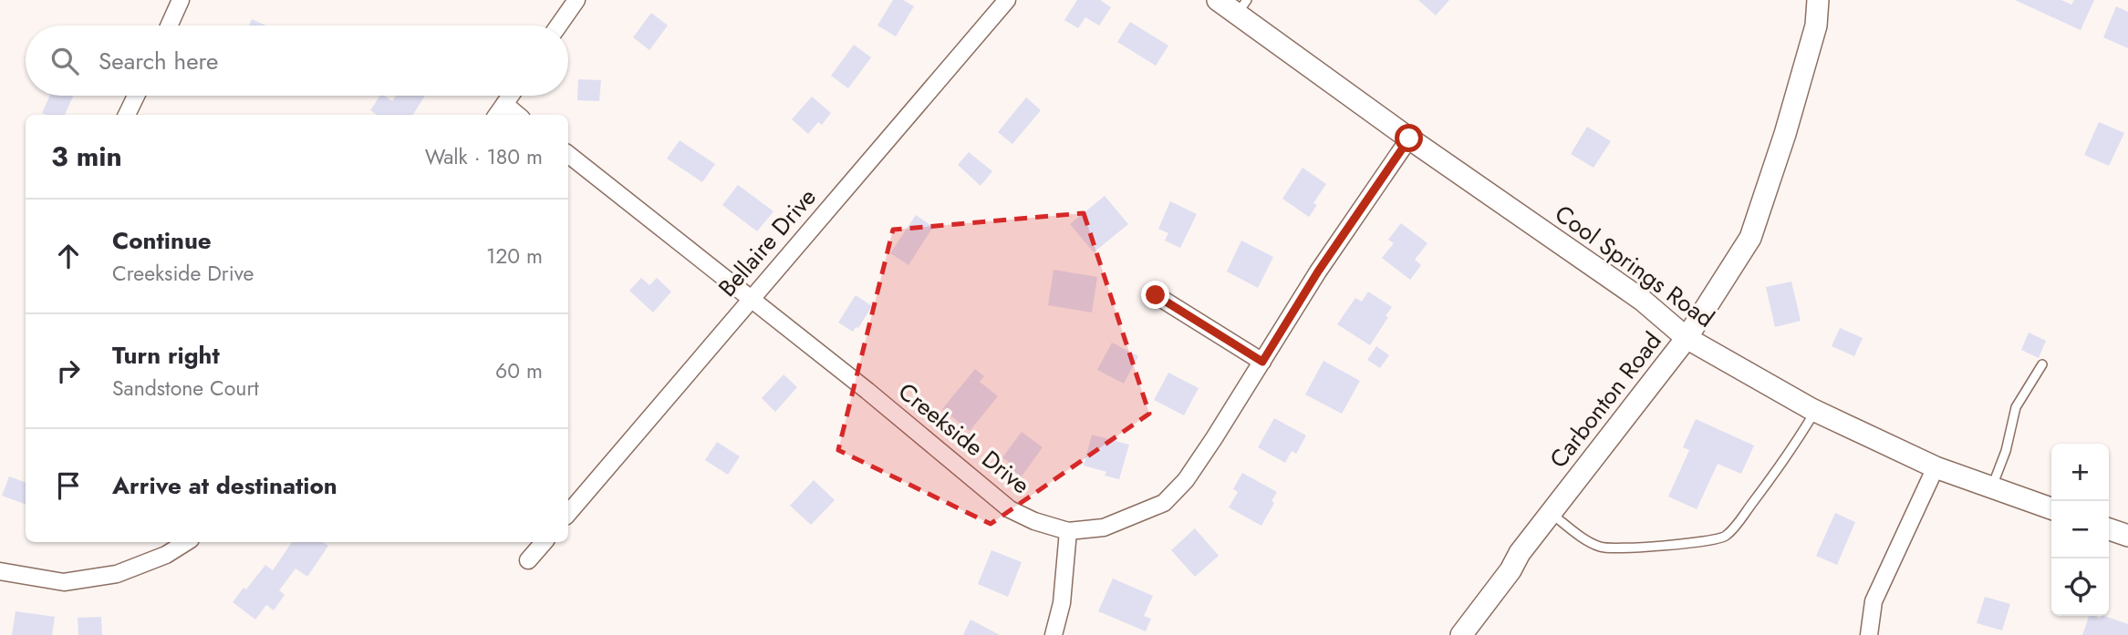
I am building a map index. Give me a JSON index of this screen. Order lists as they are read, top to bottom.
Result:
{
  "streets": {
    "street": [
      "Bellaire Drive",
      "Cool Springs Road",
      "Carbonton Road",
      "Creekside Drive"
    ]
  },
  "crossings": [
    ["Bellaire Drive", "Creekside Drive"],
    ["Cool Springs Road", "Carbonton Road"],
    ["Cool Springs Road", "Creekside Drive"]
  ],
  "page": {
    "search": "Search here",
    "heading": ["3 min", "Walk · 180 m"],
    "list": [
      ["Continue", "Creekside Drive", "120 m"],
      ["Turn right", "Sandstone Court", "60 m"],
      "Arrive at destination"
    ],
    "map_buttons": ["+", "−"]
  }
}
